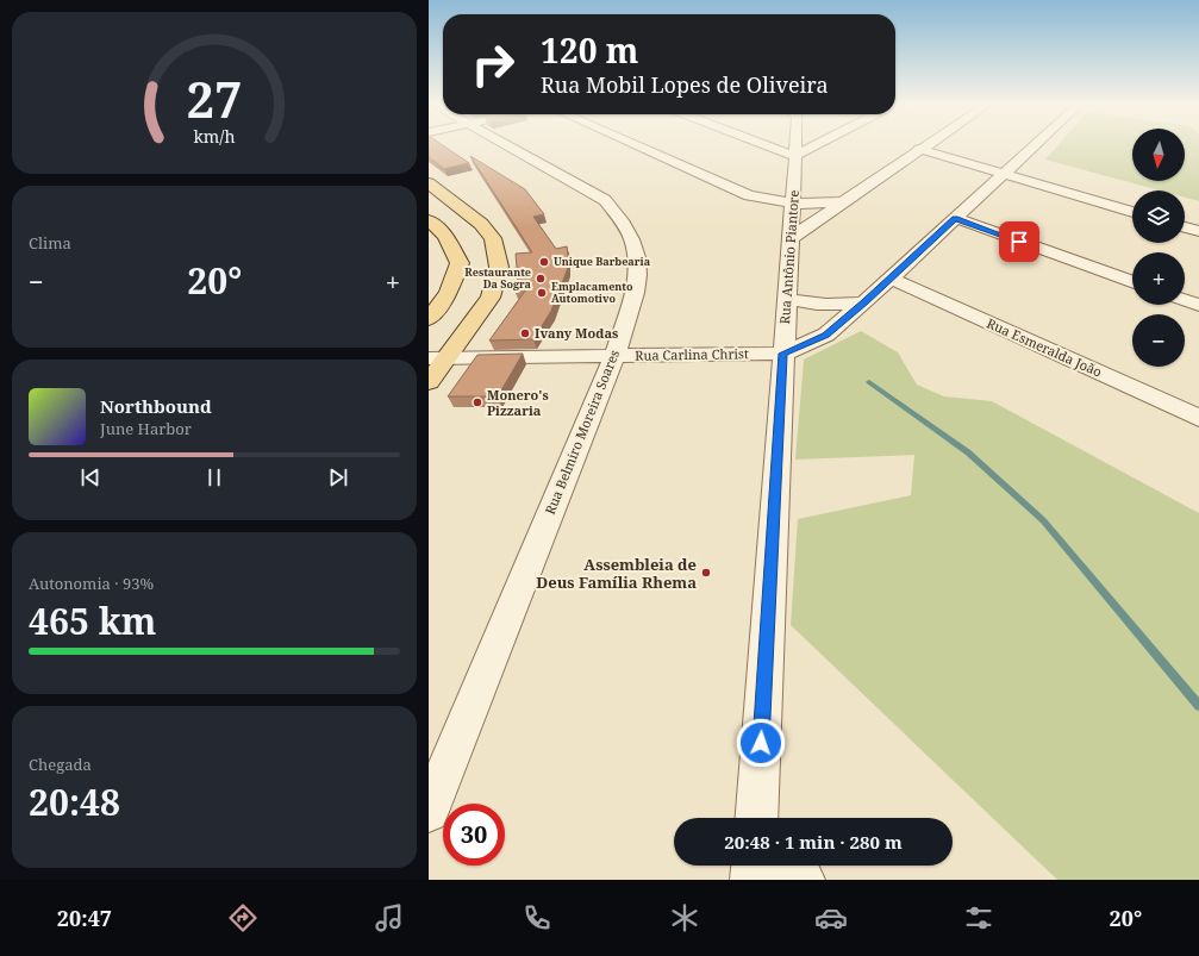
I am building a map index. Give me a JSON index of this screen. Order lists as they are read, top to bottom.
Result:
{
  "streets": {
    "street": [
      "Rua Antônio Piantore",
      "Rua Esmeralda João",
      "Rua Carlina Christ",
      "Rua Belmiro Moreira Soares"
    ]
  },
  "crossings": [
    ["Rua Antônio Piantore", "Rua Carlina Christ"],
    ["Rua Carlina Christ", "Rua Belmiro Moreira Soares"]
  ],
  "places": [
    "Unique Barbearia",
    "Restaurante Da Sogra",
    "Emplacamento Automotivo",
    "Ivany Modas",
    "Monero's Pizzaria",
    "Assembleia de Deus Família Rhema"
  ],
  "north": "bottom",
  "page": {
    "turn": ["120 m", "Rua Mobil Lopes de Oliveira"],
    "map_buttons": ["+", "−"],
    "tile": [
      "Clima",
      ["Autonomia · 93%", "465 km"],
      ["Chegada", "20:48"]
    ],
    "heat": ["−", "20°", "+"],
    "song": ["Northbound", "June Harbor"],
    "limit": "30",
    "trip": "20:48 · 1 min · 280 m",
    "tabs": ["20:47", "20°"],
    "gauge": ["27", "km/h"]
  }
}
